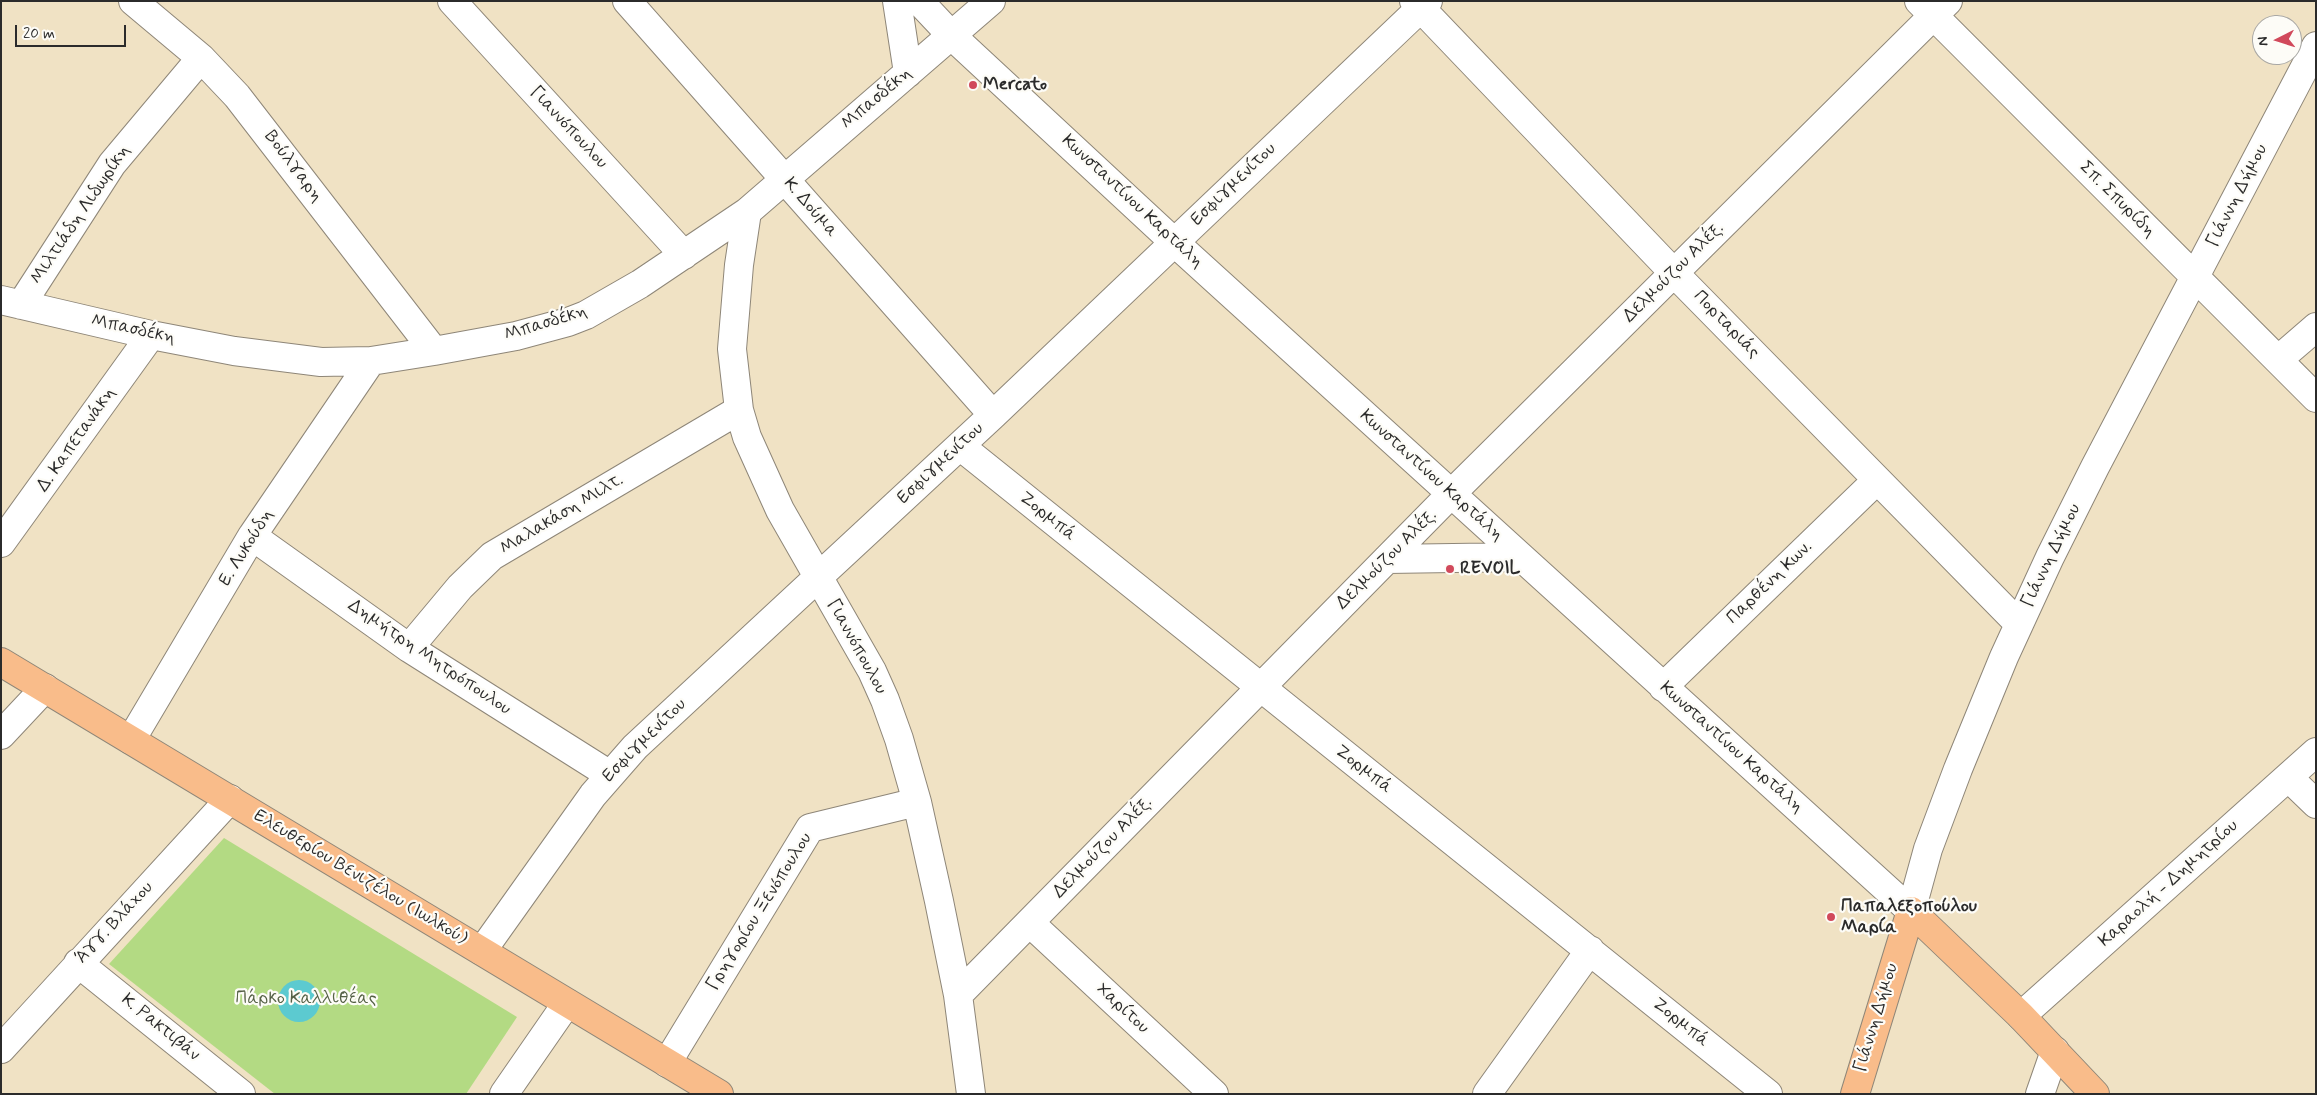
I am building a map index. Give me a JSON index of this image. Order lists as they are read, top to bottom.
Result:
{
  "streets": {
    "main road": ["Γιάννη Δήμου", "Κωνσταντίνου Καρτάλη", "Ελευθερίου Βενιζέλου (Ιωλκού)"],
    "street": [
      "Μπασδέκη",
      "Γιαννόπουλου",
      "Βούλγαρη",
      "Εσφιγμενίτου",
      "Σπ. Σπυρίδη",
      "Κ. Δούμα",
      "Μιλτιάδη Λιδωρίκη",
      "Δελμούζου Αλέξ.",
      "Πορταριάς",
      "Δ. Καπετανάκη",
      "Μαλακάση Μιλτ.",
      "Ζορμπά",
      "Ε. Λυκούδη",
      "Παρθένη Κων.",
      "Δημήτρη Μητρόπουλου",
      "Καραολή - Δημητρίου",
      "Γρηγορίου Ξενόπουλου",
      "Άγγ. Βλάχου",
      "Χαρίτου",
      "Κ. Ρακτιβάν"
    ]
  },
  "crossings": [
    ["Μπασδέκη", "Γιαννόπουλου"],
    ["Μπασδέκη", "Βούλγαρη"],
    ["Μπασδέκη", "Κωνσταντίνου Καρτάλη"],
    ["Μπασδέκη", "Κ. Δούμα"],
    ["Μπασδέκη", "Μιλτιάδη Λιδωρίκη"],
    ["Μπασδέκη", "Δ. Καπετανάκη"],
    ["Μπασδέκη", "Ε. Λυκούδη"],
    ["Γιαννόπουλου", "Εσφιγμενίτου"],
    ["Γιαννόπουλου", "Δελμούζου Αλέξ."],
    ["Γιαννόπουλου", "Μαλακάση Μιλτ."],
    ["Γιαννόπουλου", "Γρηγορίου Ξενόπουλου"],
    ["Βούλγαρη", "Μιλτιάδη Λιδωρίκη"],
    ["Εσφιγμενίτου", "Κωνσταντίνου Καρτάλη"],
    ["Εσφιγμενίτου", "Κ. Δούμα"],
    ["Εσφιγμενίτου", "Πορταριάς"],
    ["Εσφιγμενίτου", "Ζορμπά"],
    ["Εσφιγμενίτου", "Δημήτρη Μητρόπουλου"],
    ["Εσφιγμενίτου", "Ελευθερίου Βενιζέλου (Ιωλκού)"],
    ["Γιάννη Δήμου", "Σπ. Σπυρίδη"],
    ["Γιάννη Δήμου", "Κωνσταντίνου Καρτάλη"],
    ["Γιάννη Δήμου", "Πορταριάς"],
    ["Σπ. Σπυρίδη", "Δελμούζου Αλέξ."],
    ["Κωνσταντίνου Καρτάλη", "Δελμούζου Αλέξ."],
    ["Κωνσταντίνου Καρτάλη", "Παρθένη Κων."],
    ["Κωνσταντίνου Καρτάλη", "Καραολή - Δημητρίου"],
    ["Δελμούζου Αλέξ.", "Πορταριάς"],
    ["Δελμούζου Αλέξ.", "Ζορμπά"],
    ["Δελμούζου Αλέξ.", "Χαρίτου"],
    ["Πορταριάς", "Παρθένη Κων."],
    ["Μαλακάση Μιλτ.", "Δημήτρη Μητρόπουλου"],
    ["Ε. Λυκούδη", "Δημήτρη Μητρόπουλου"],
    ["Ε. Λυκούδη", "Ελευθερίου Βενιζέλου (Ιωλκού)"],
    ["Ελευθερίου Βενιζέλου (Ιωλκού)", "Γρηγορίου Ξενόπουλου"],
    ["Ελευθερίου Βενιζέλου (Ιωλκού)", "Άγγ. Βλάχου"],
    ["Άγγ. Βλάχου", "Κ. Ρακτιβάν"]
  ],
  "parks": ["Πάρκο Καλλιθέας"],
  "places": ["Mercato", "REVOIL", "Παπαλεξοπούλου Μαρία"],
  "scale_bar": "20 m",
  "north": "left"
}
